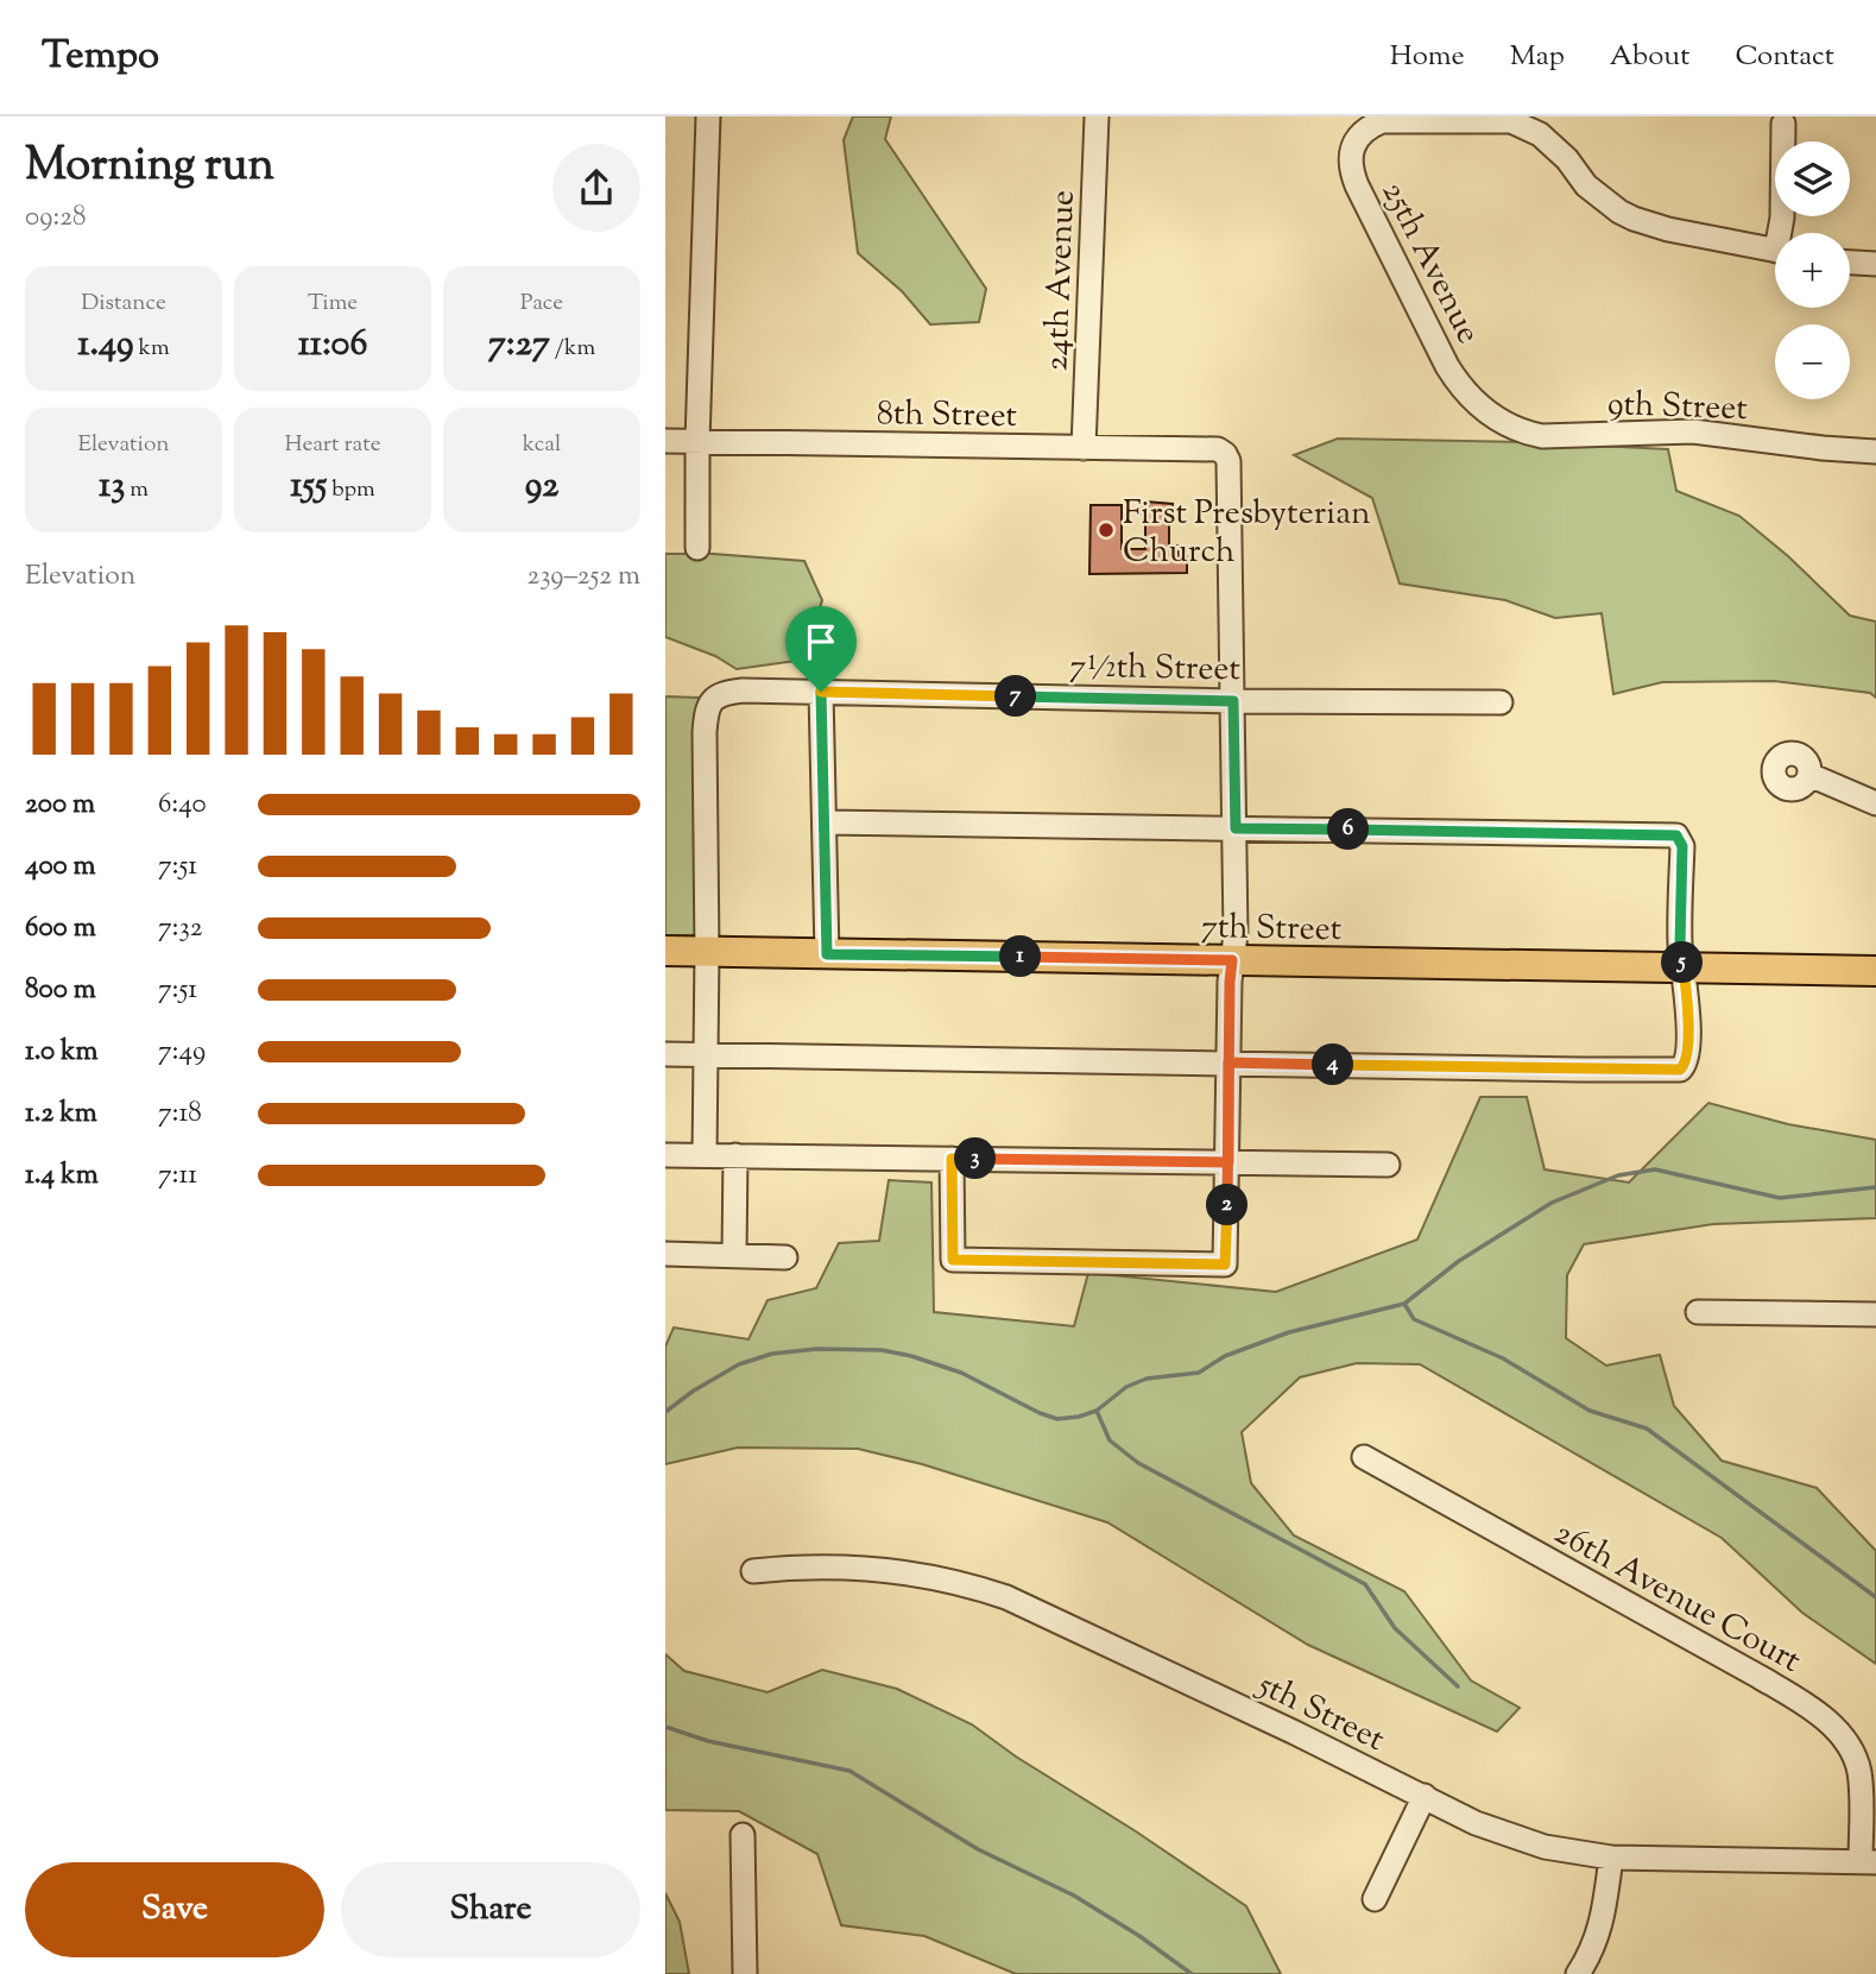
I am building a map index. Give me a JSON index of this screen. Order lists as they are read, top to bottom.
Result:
{
  "streets": {
    "main road": ["7th Street"],
    "street": [
      "25th Avenue",
      "24th Avenue",
      "9th Street",
      "8th Street",
      "7½th Street",
      "26th Avenue Court",
      "5th Street"
    ]
  },
  "crossings": [
    ["25th Avenue", "9th Street"],
    ["24th Avenue", "8th Street"],
    ["8th Street", "7½th Street"],
    ["7½th Street", "7th Street"],
    ["26th Avenue Court", "5th Street"]
  ],
  "places": ["First Presbyterian Church"],
  "page": {
    "header": "Tempo",
    "nav": [
      "Home",
      "Map",
      "About",
      "Contact"
    ],
    "heading": ["Morning run", "09:28"],
    "map_buttons": ["+", "−"],
    "stats": [
      ["Distance", "1.49 km"],
      ["Time", "11:06"],
      ["Pace", "7:27 /km"],
      ["Elevation", "13 m"],
      ["Heart rate", "155 bpm"],
      ["kcal", "92"]
    ],
    "chart": ["Elevation", "239–252 m"],
    "pins": [
      "7",
      "6",
      "1",
      "5",
      "4",
      "3",
      "2"
    ],
    "list": [
      {
        "name": "200 m",
        "note": "6:40"
      },
      {
        "name": "400 m",
        "note": "7:51"
      },
      {
        "name": "600 m",
        "note": "7:32"
      },
      {
        "name": "800 m",
        "note": "7:51"
      },
      {
        "name": "1.0 km",
        "note": "7:49"
      },
      {
        "name": "1.2 km",
        "note": "7:18"
      },
      {
        "name": "1.4 km",
        "note": "7:11"
      }
    ],
    "buttons": ["Save", "Share"]
  }
}
